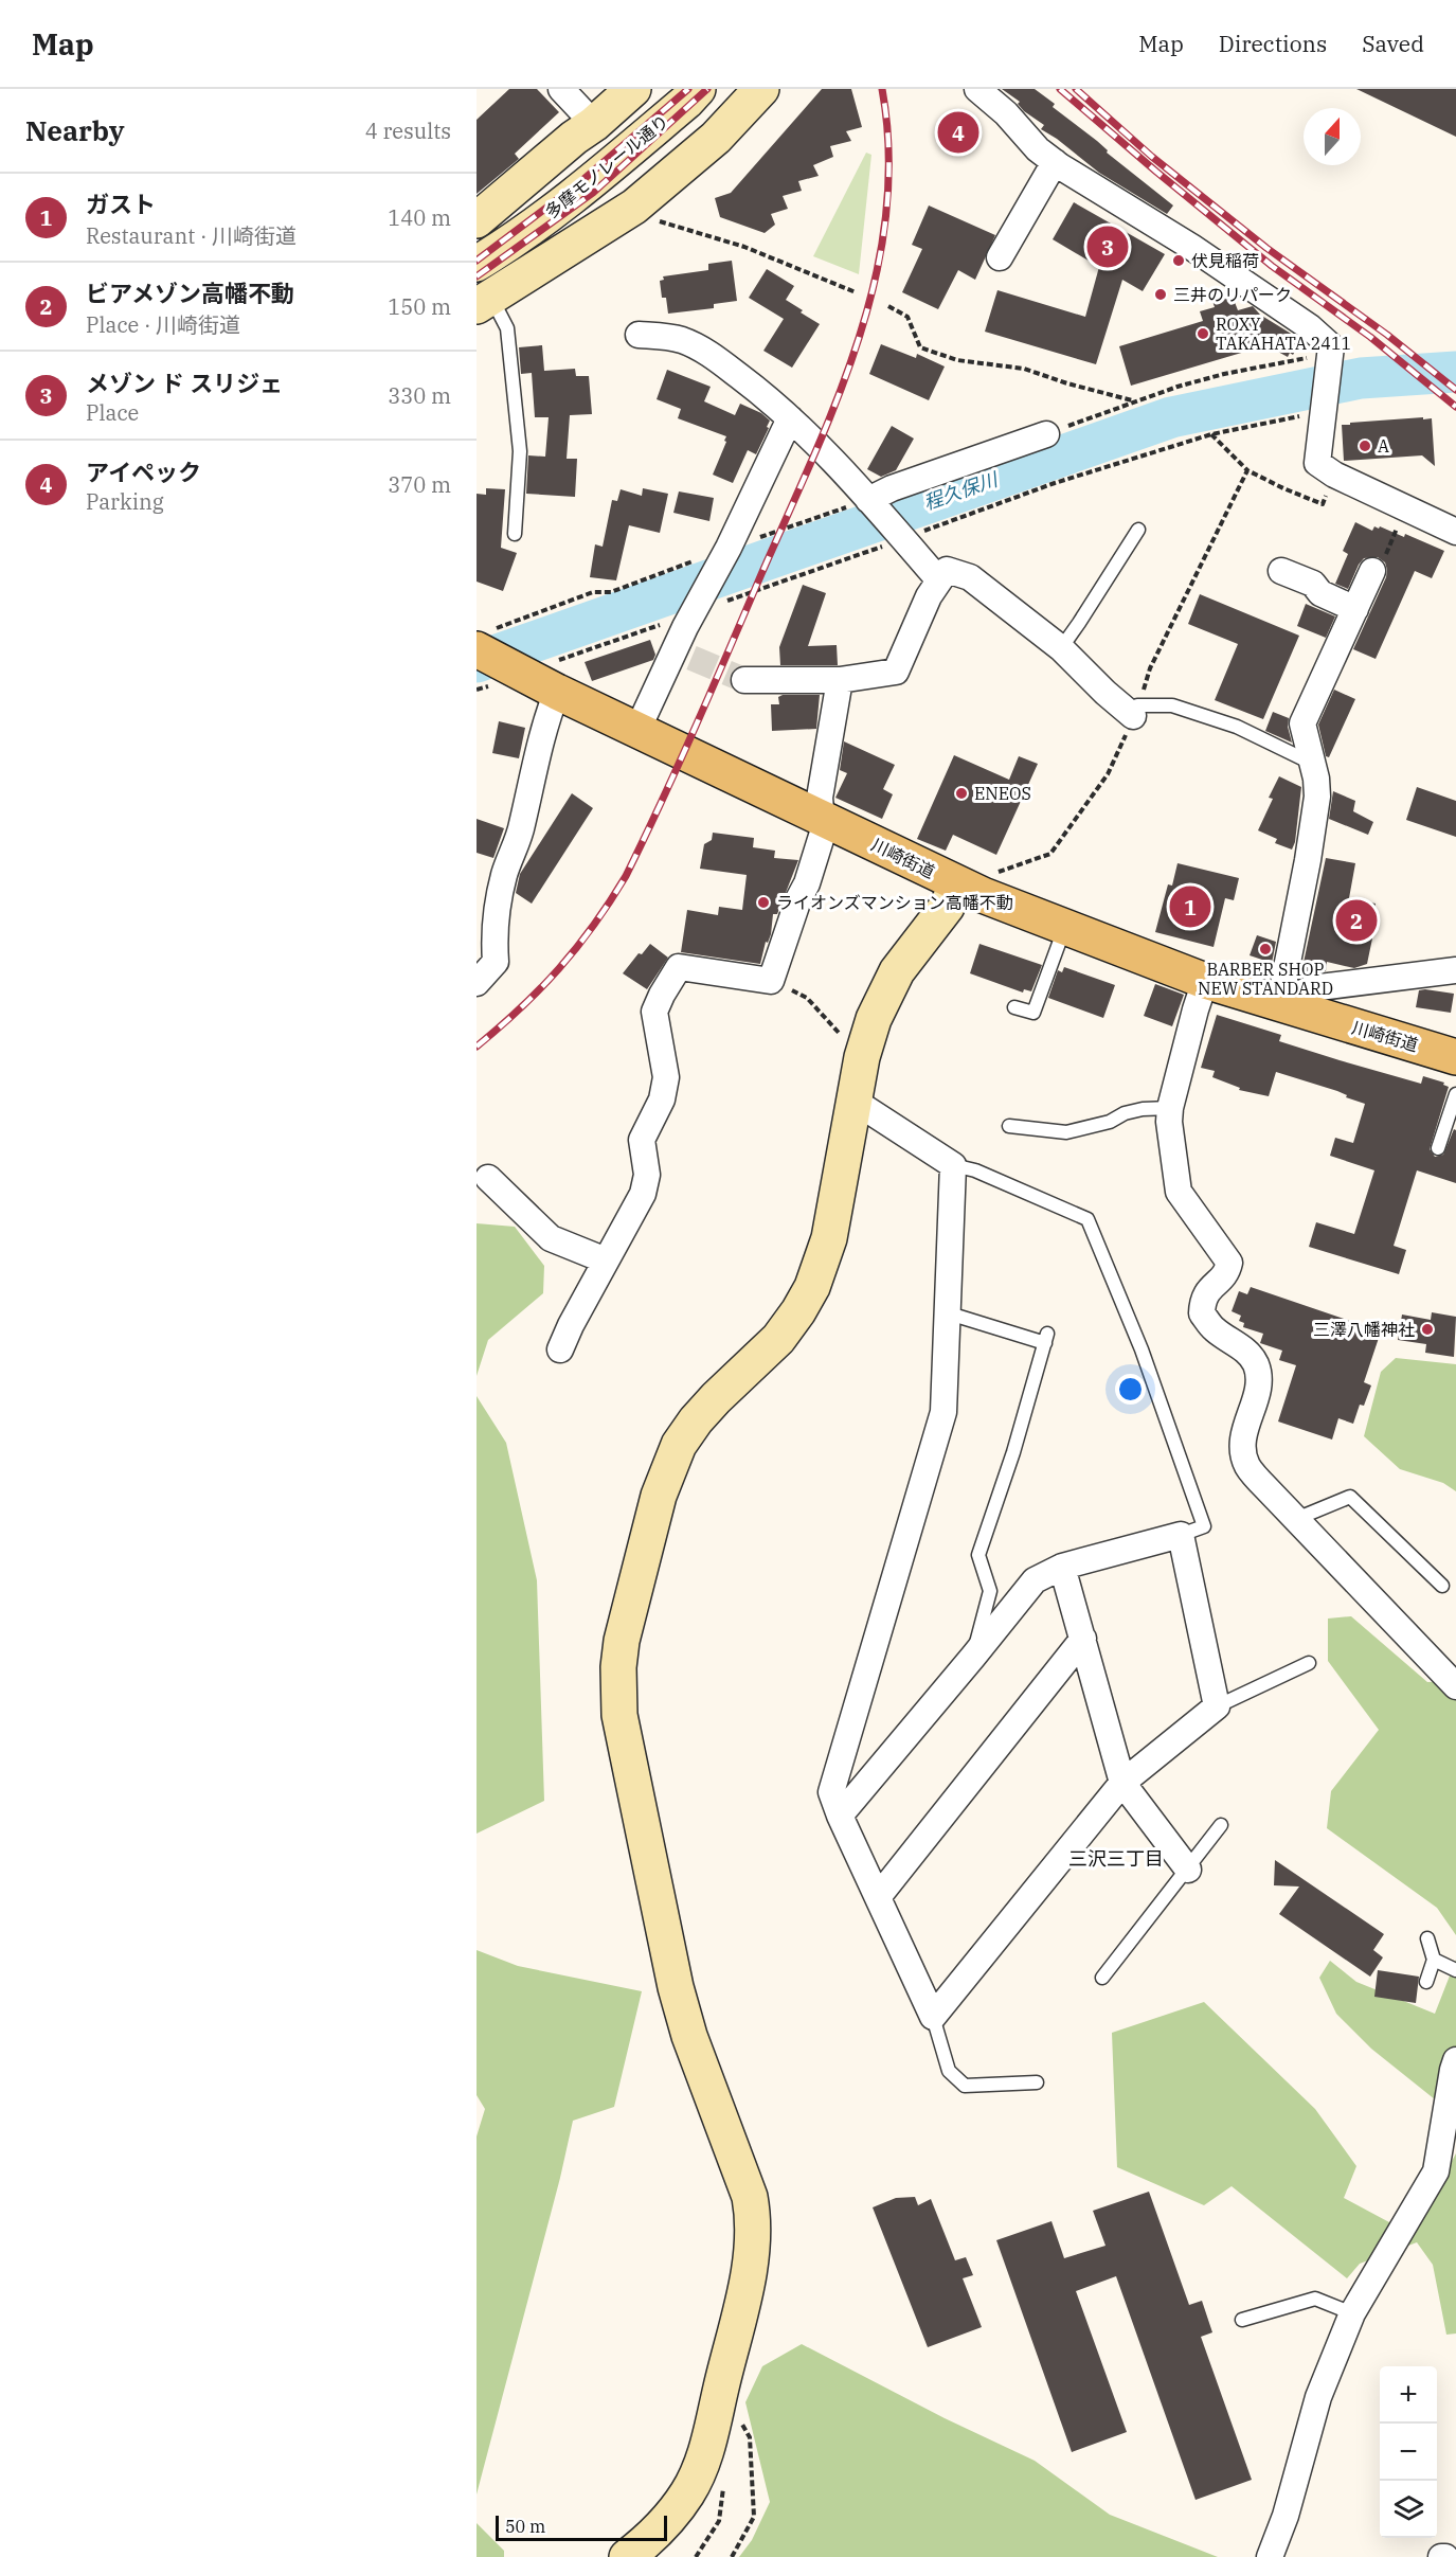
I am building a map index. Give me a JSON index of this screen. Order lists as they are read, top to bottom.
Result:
{
  "streets": {
    "main road": ["川崎街道"],
    "street": ["多摩モノレール通り"]
  },
  "districts": ["三沢三丁目"],
  "water": ["程久保川"],
  "places": [
    "伏見稲荷",
    "三井のリパーク",
    "ROXY TAKAHATA 2411",
    "A",
    "ENEOS",
    "ライオンズマンション高幡不動",
    "BARBER SHOP NEW STANDARD",
    "三澤八幡神社"
  ],
  "scale_bar": "50 m",
  "north": "top",
  "page": {
    "header": "Map",
    "nav": ["Map", "Directions", "Saved"],
    "heading": ["Nearby", "4 results"],
    "pins": [
      "4",
      "3",
      "1",
      "2"
    ],
    "list": [
      {
        "mark": "1",
        "name": "ガスト",
        "note": "Restaurant · 川崎街道",
        "value": "140 m"
      },
      {
        "mark": "2",
        "name": "ビアメゾン高幡不動",
        "note": "Place · 川崎街道",
        "value": "150 m"
      },
      {
        "mark": "3",
        "name": "メゾン ド スリジェ",
        "note": "Place",
        "value": "330 m"
      },
      {
        "mark": "4",
        "name": "アイペック",
        "note": "Parking",
        "value": "370 m"
      }
    ],
    "map_buttons": ["+", "−"],
    "scale": "50 m"
  }
}
